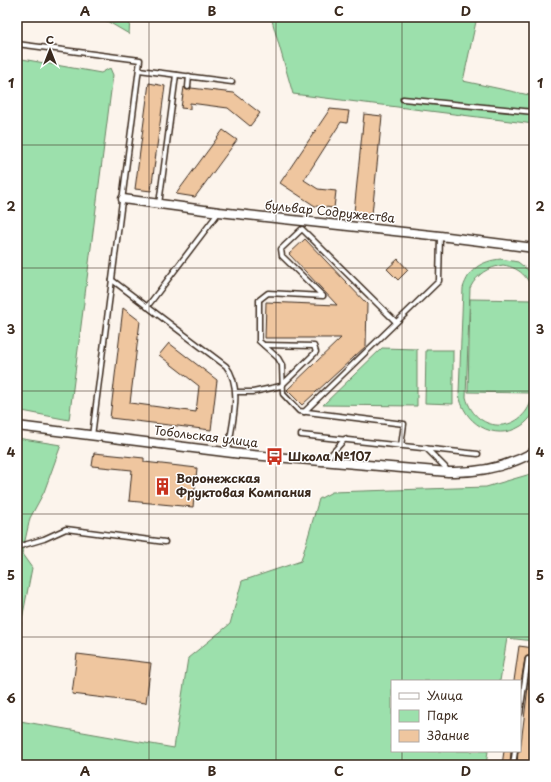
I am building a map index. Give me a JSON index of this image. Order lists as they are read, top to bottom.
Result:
{
  "streets": {
    "street": ["бульвар Содружества", "Тобольская улица"]
  },
  "places": {
    "bus stop": ["Школа №107"],
    "building": ["Воронежская Фруктовая Компания"]
  },
  "legend": ["Улица", "Парк", "Здание"],
  "north": "top",
  "grid": {
    "columns": [
      "A",
      "B",
      "C",
      "D"
    ],
    "rows": [
      "1",
      "2",
      "3",
      "4",
      "5",
      "6"
    ]
  }
}
